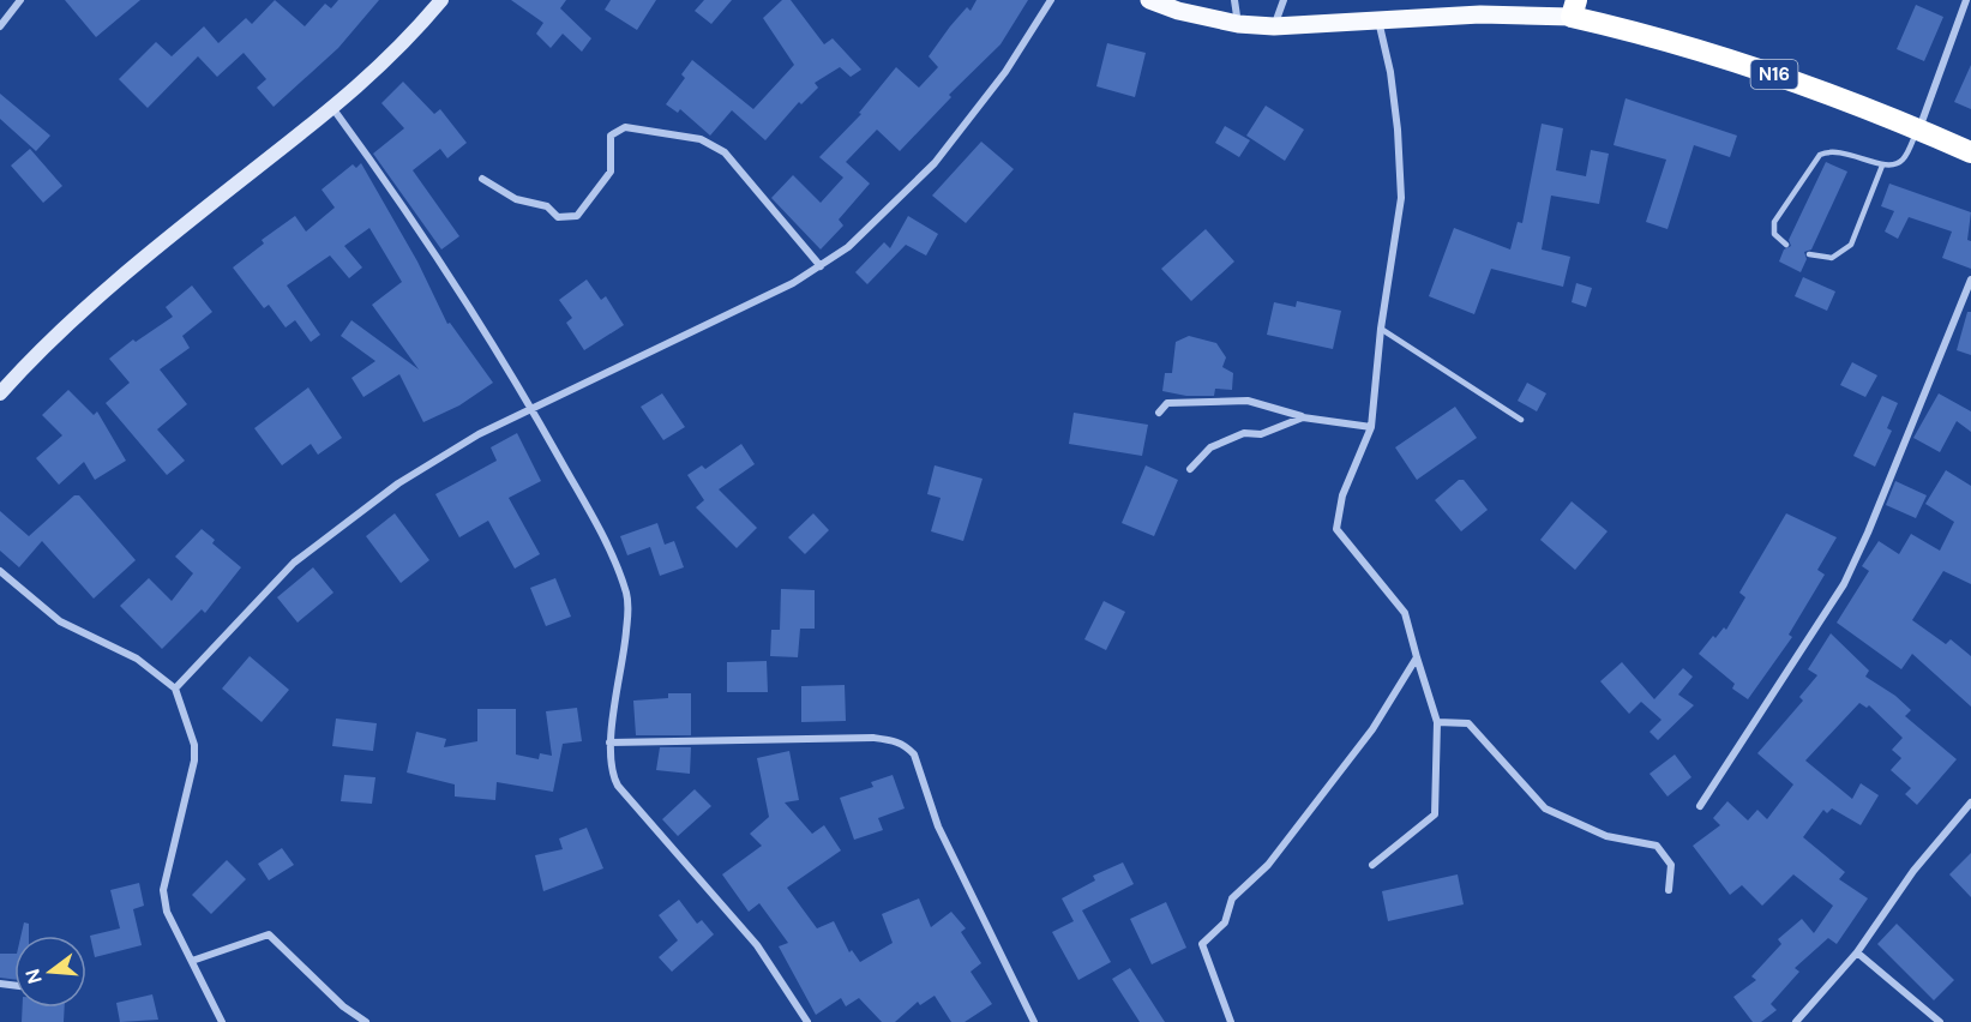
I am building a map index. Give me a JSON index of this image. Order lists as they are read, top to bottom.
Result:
{
  "streets": {
    "highway": ["N16"]
  },
  "north": "left"
}
